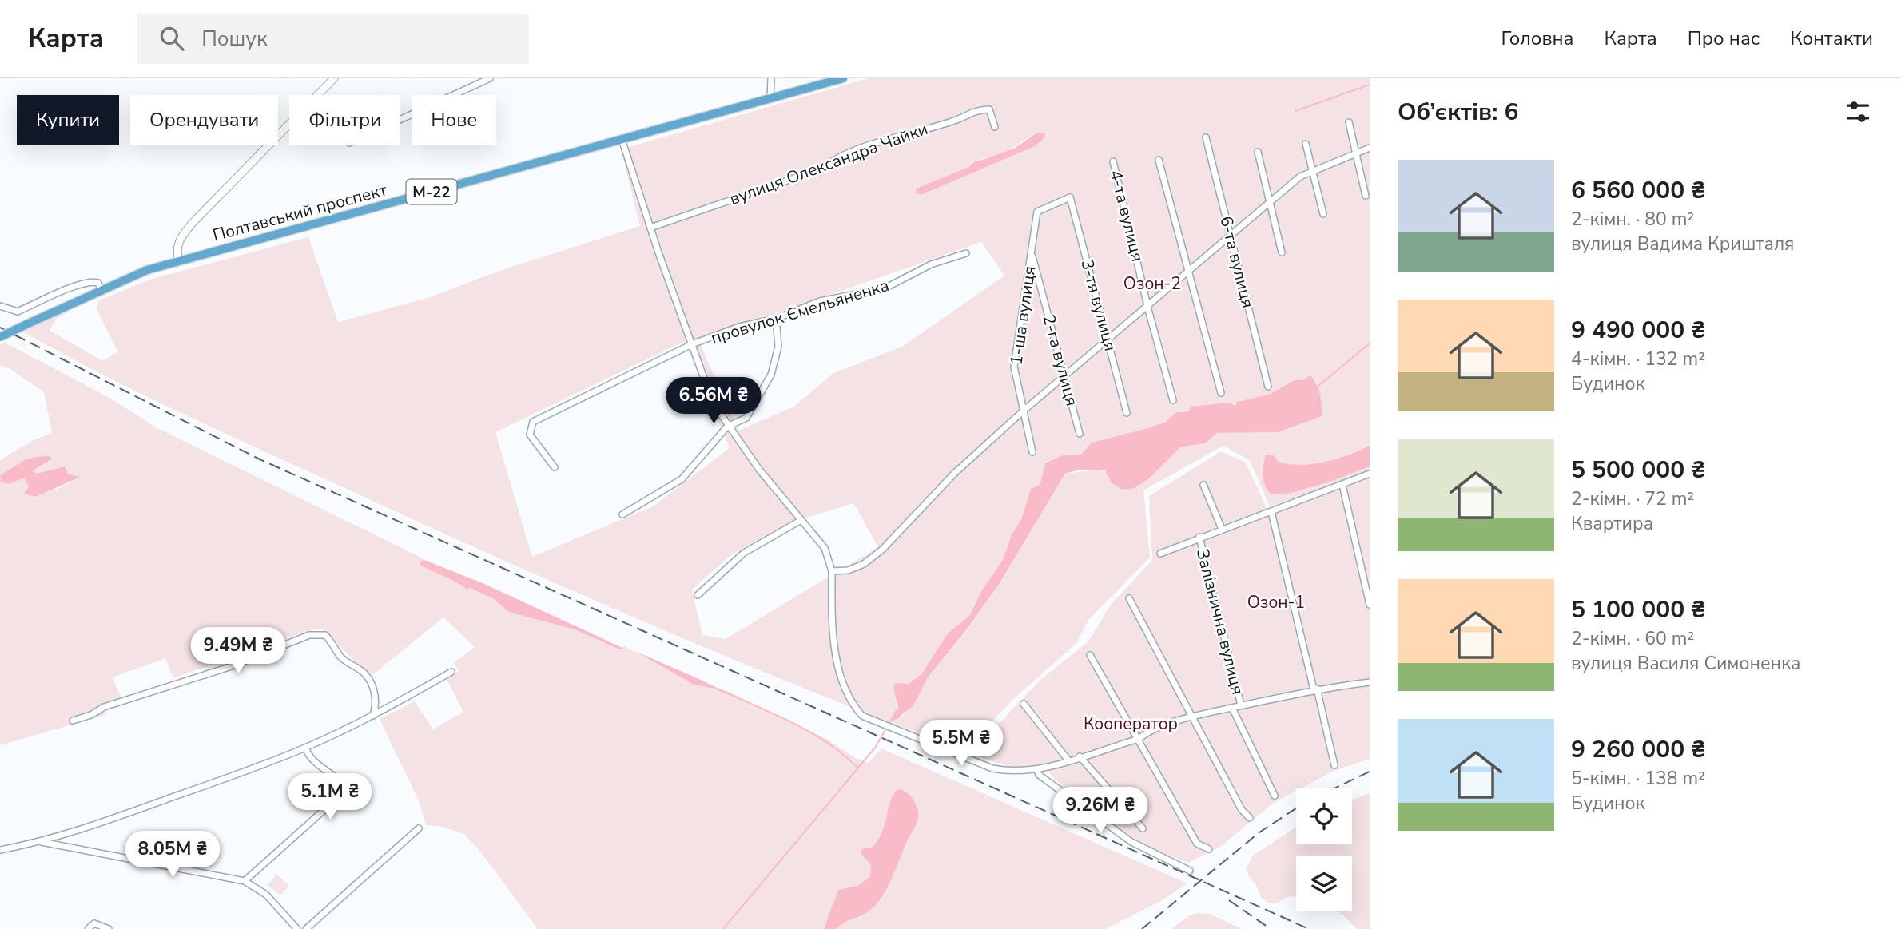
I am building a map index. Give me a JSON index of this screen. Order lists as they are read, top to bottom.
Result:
{
  "streets": {
    "highway": ["М-22", "Полтавський проспект"],
    "street": [
      "вулиця Олександра Чайки",
      "4-та вулиця",
      "6-та вулиця",
      "3-тя вулиця",
      "провулок Ємельяненка",
      "1-ша вулиця",
      "2-га вулиця",
      "Залізнична вулиця"
    ]
  },
  "crossings": [
    ["3-тя вулиця", "1-ша вулиця"],
    ["1-ша вулиця", "2-га вулиця"]
  ],
  "parks": ["Озон-2", "Озон-1", "Кооператор"],
  "page": {
    "header": "Карта",
    "search": "Пошук",
    "nav": [
      "Головна",
      "Карта",
      "Про нас",
      "Контакти"
    ],
    "heading": "Об’єктів: 6",
    "chip": [
      "Купити",
      "Орендувати",
      "Фільтри",
      "Нове"
    ],
    "list": [
      {
        "name": "6 560 000 ₴",
        "note": "2-кімн. · 80 m² · вулиця Вадима Кришталя"
      },
      {
        "name": "9 490 000 ₴",
        "note": "4-кімн. · 132 m² · Будинок"
      },
      {
        "name": "5 500 000 ₴",
        "note": "2-кімн. · 72 m² · Квартира"
      },
      {
        "name": "5 100 000 ₴",
        "note": "2-кімн. · 60 m² · вулиця Василя Симоненка"
      },
      {
        "name": "9 260 000 ₴",
        "note": "5-кімн. · 138 m² · Будинок"
      }
    ],
    "price": [
      "6.56M ₴",
      "9.49M ₴",
      "5.5M ₴",
      "5.1M ₴",
      "9.26M ₴",
      "8.05M ₴"
    ]
  }
}
